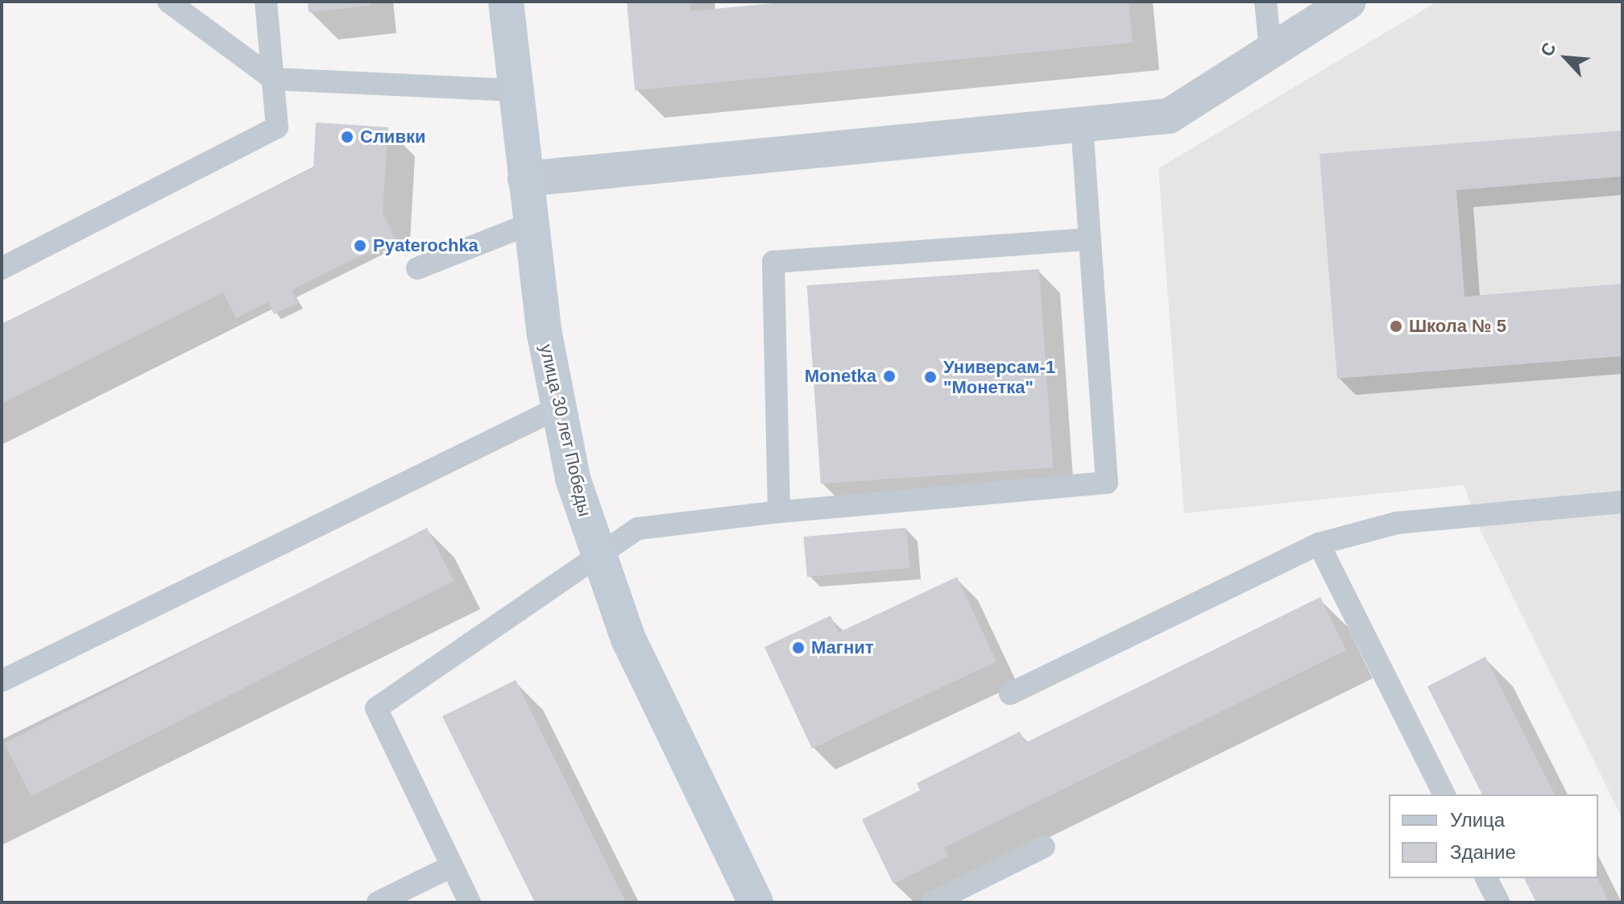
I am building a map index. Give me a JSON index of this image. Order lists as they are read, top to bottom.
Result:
{
  "streets": {
    "main road": ["улица 30 лет Победы"]
  },
  "places": [
    "Сливки",
    "Pyaterochka",
    "Школа № 5",
    "Monetka",
    "Универсам-1 \"Монетка\"",
    "Магнит"
  ],
  "legend": ["Улица", "Здание"],
  "north": "top left"
}
